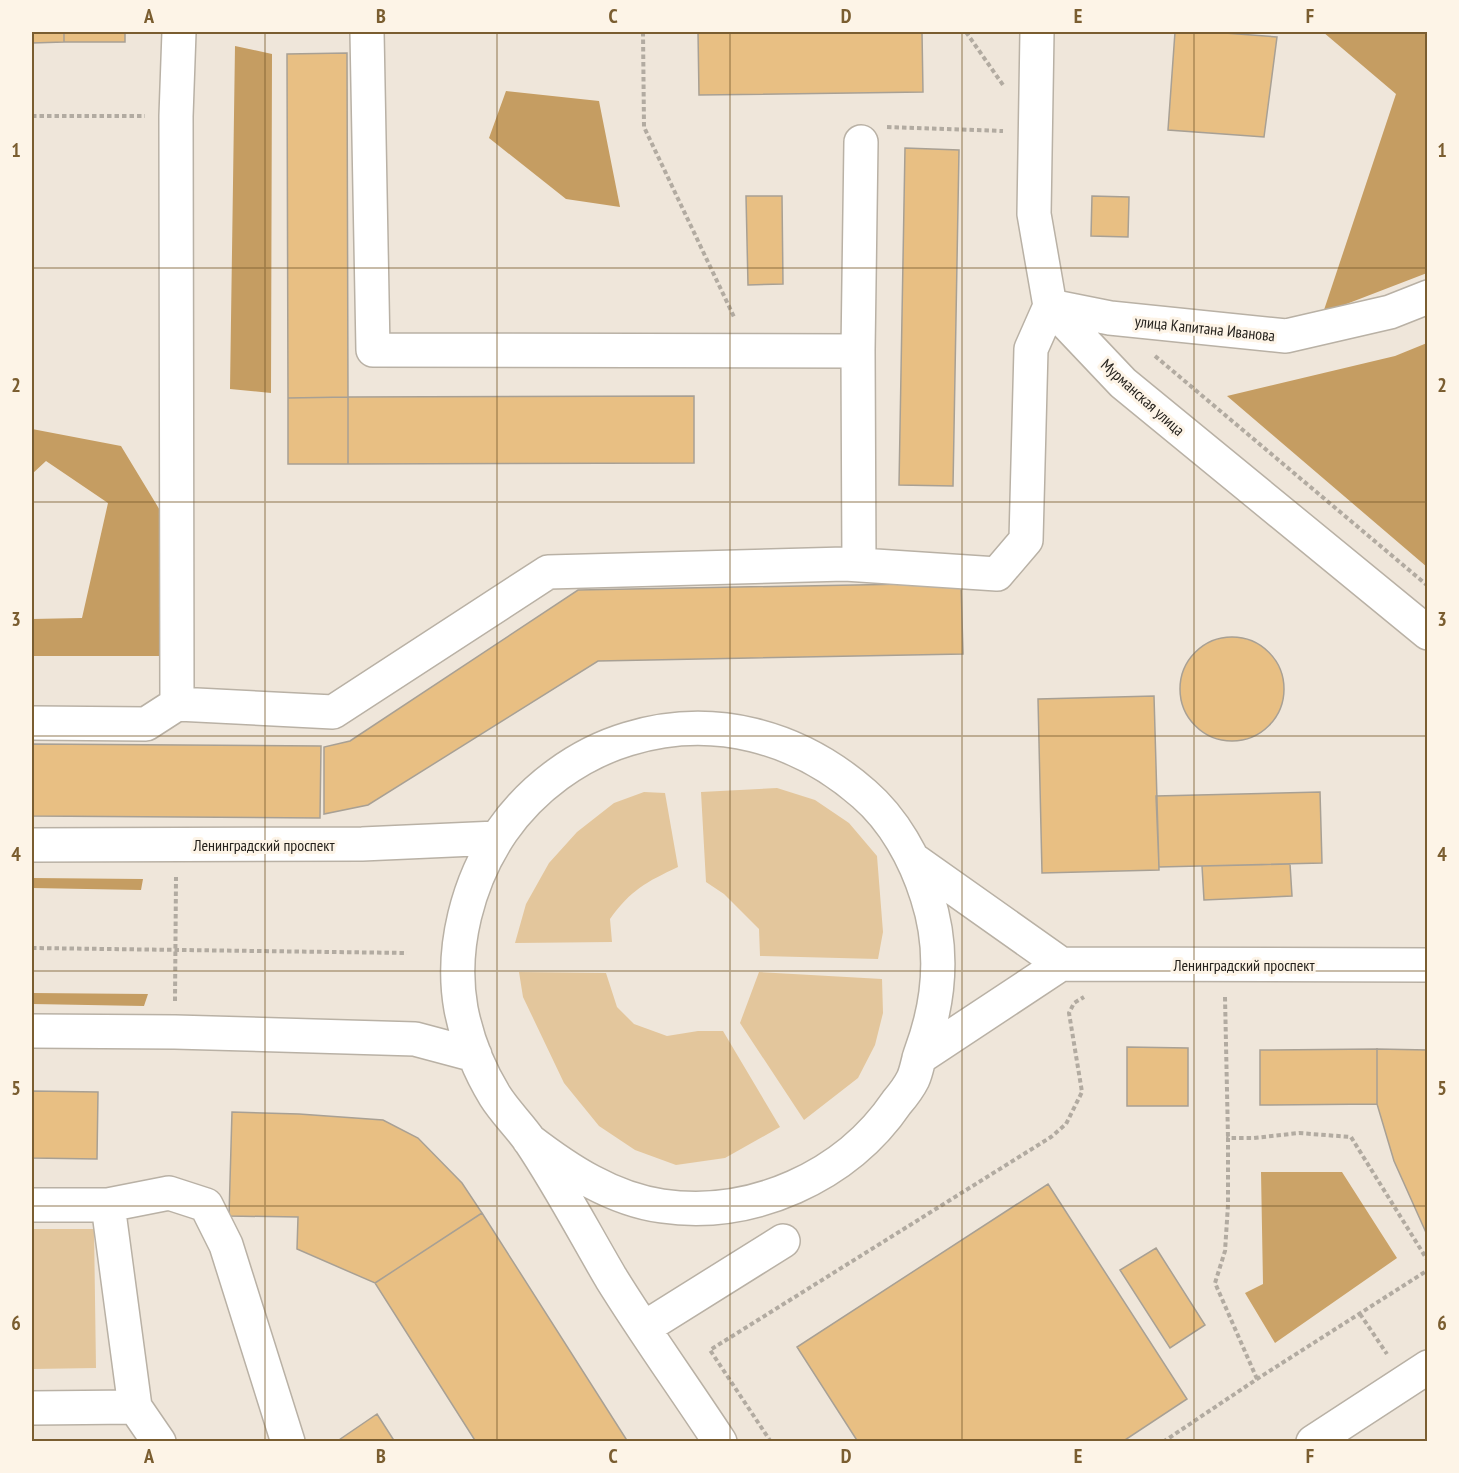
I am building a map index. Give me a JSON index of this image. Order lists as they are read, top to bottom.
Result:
{
  "streets": {
    "street": ["улица Капитана Иванова", "Мурманская улица", "Ленинградский проспект"]
  },
  "crossings": [
    ["улица Капитана Иванова", "Мурманская улица"]
  ],
  "grid": {
    "columns": [
      "A",
      "B",
      "C",
      "D",
      "E",
      "F"
    ],
    "rows": [
      "1",
      "2",
      "3",
      "4",
      "5",
      "6"
    ]
  }
}
